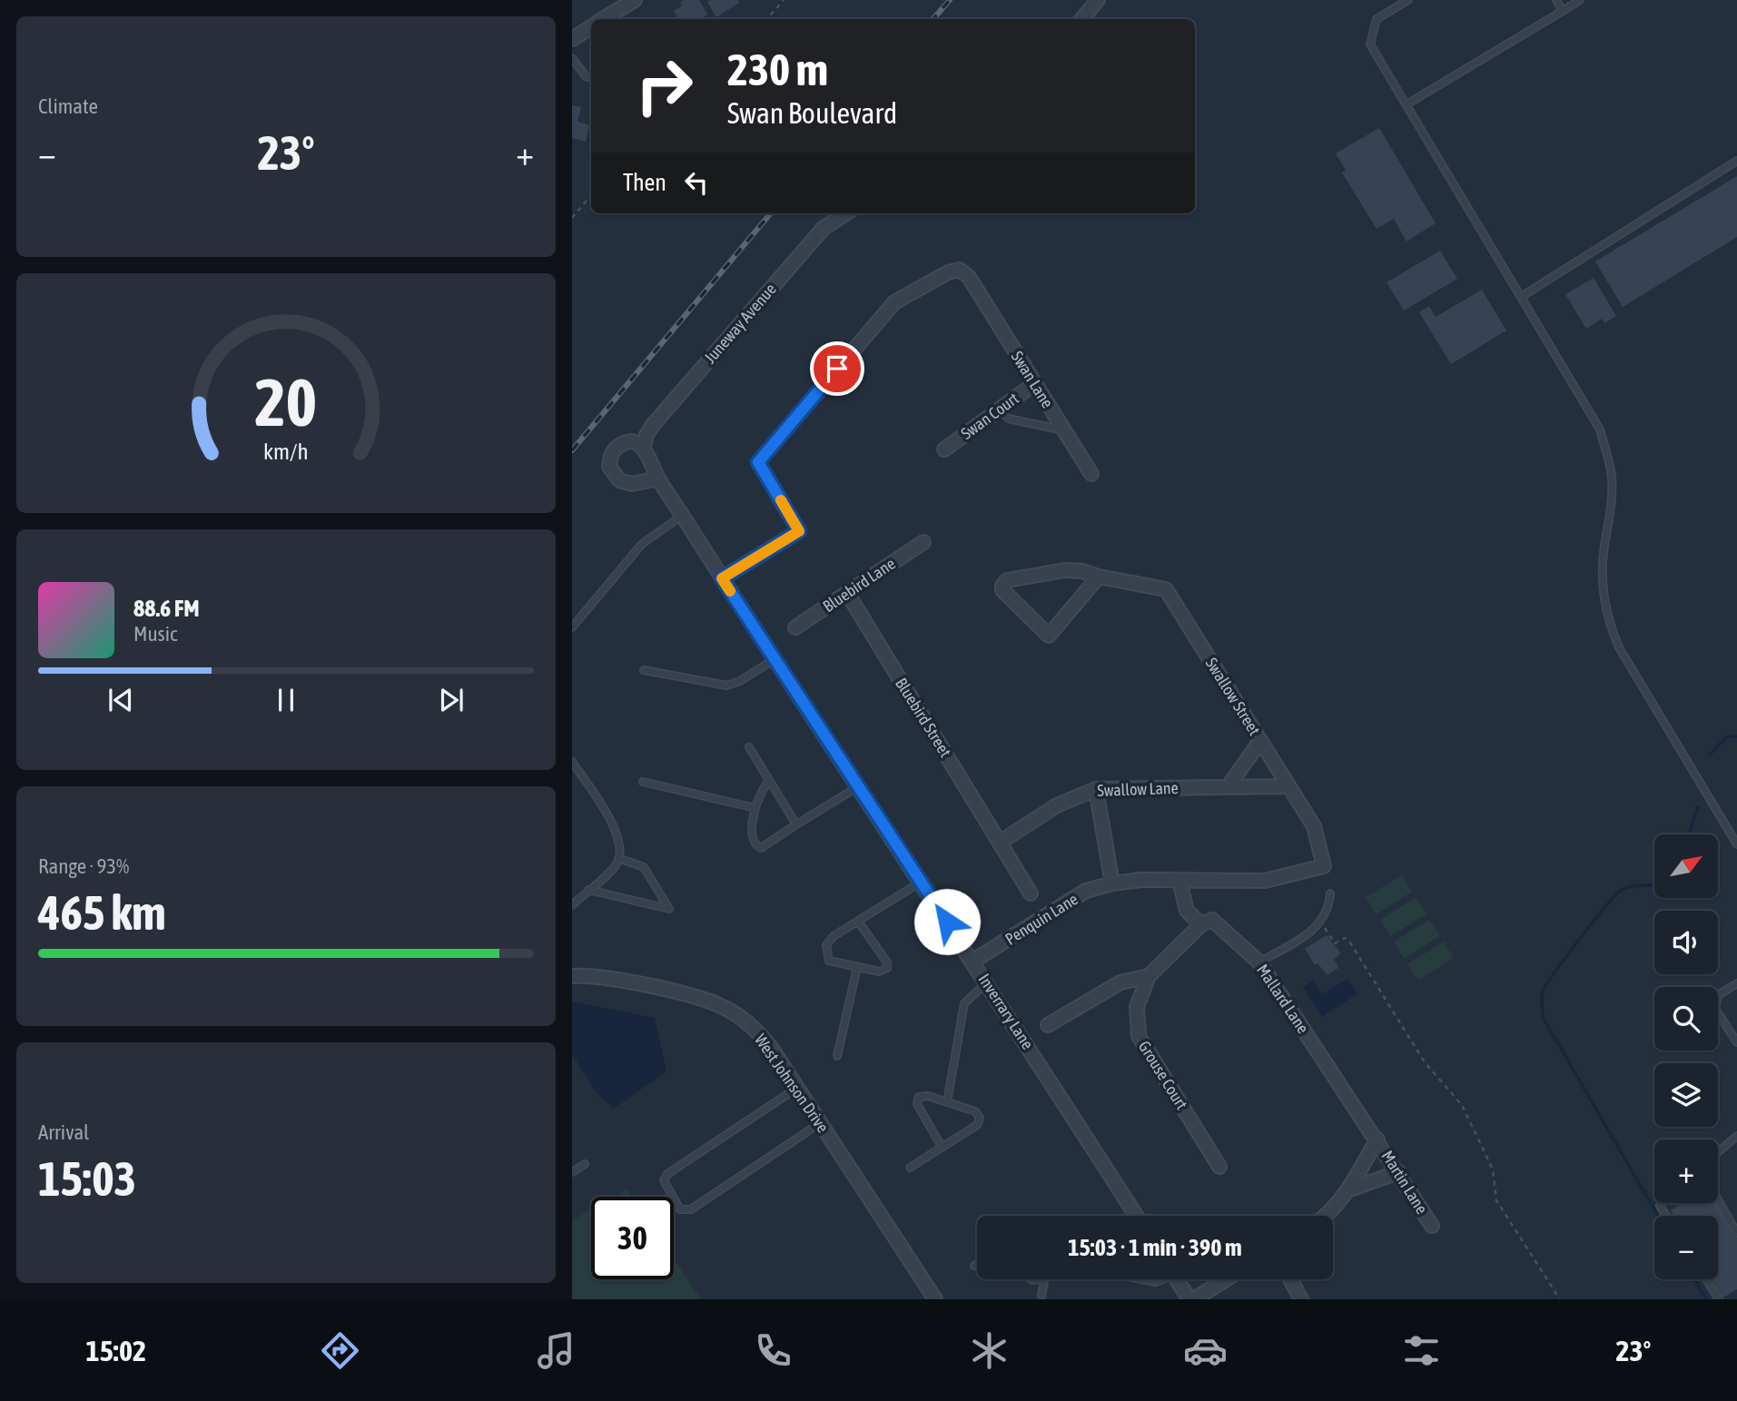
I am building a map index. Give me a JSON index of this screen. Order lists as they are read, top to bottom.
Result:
{
  "streets": {
    "street": [
      "Juneway Avenue",
      "Swan Lane",
      "Swan Court",
      "Bluebird Lane",
      "Swallow Street",
      "Bluebird Street",
      "Swallow Lane",
      "Penquin Lane",
      "Mallard Lane",
      "Inverrary Lane",
      "Grouse Court",
      "West Johnson Drive",
      "Martin Lane"
    ]
  },
  "crossings": [
    ["Juneway Avenue", "Inverrary Lane"],
    ["Swan Lane", "Swan Court"],
    ["Swan Lane", "Inverrary Lane"],
    ["Bluebird Lane", "Bluebird Street"],
    ["Swallow Street", "Swallow Lane"],
    ["Swallow Street", "Penquin Lane"],
    ["Bluebird Street", "Swallow Lane"],
    ["Penquin Lane", "Inverrary Lane"],
    ["Mallard Lane", "Martin Lane"]
  ],
  "north": "top right",
  "page": {
    "tile": [
      "Climate",
      ["Range · 93%", "465 km"],
      ["Arrival", "15:03"]
    ],
    "turn": ["230 m", "Swan Boulevard"],
    "heat": ["−", "23°", "+"],
    "then": "Then",
    "song": ["88.6 FM", "Music"],
    "map_buttons": ["+", "−"],
    "limit": "30",
    "trip": "15:03 · 1 min · 390 m",
    "tabs": ["15:02", "23°"],
    "gauge": ["20", "km/h"]
  }
}
